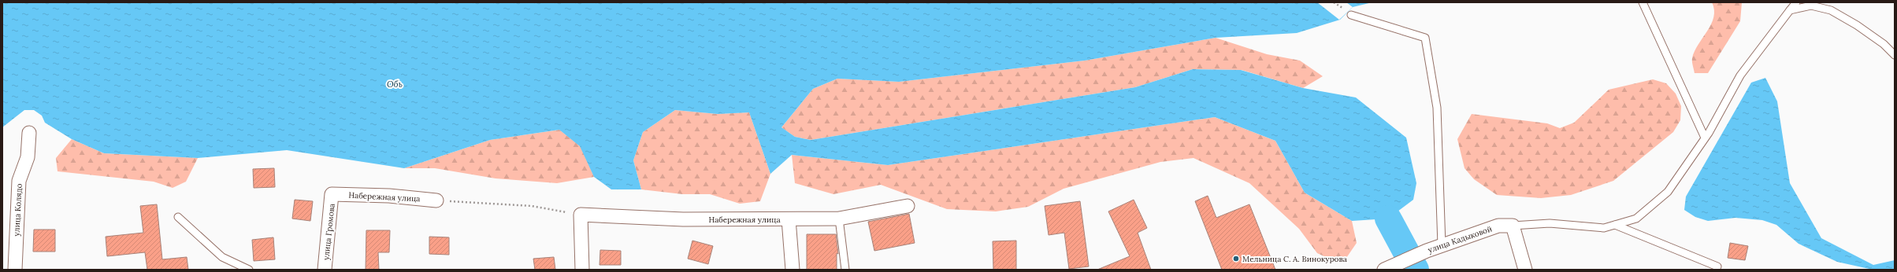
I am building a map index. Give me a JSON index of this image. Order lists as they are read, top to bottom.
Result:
{
  "streets": {
    "street": [
      "Набережная улица",
      "улица Колядо",
      "улица Громова",
      "улица Кадыковой"
    ]
  },
  "crossings": [
    ["Набережная улица", "улица Громова"]
  ],
  "water": ["Обь"],
  "places": ["Мельница С. А. Винокурова"]
}
